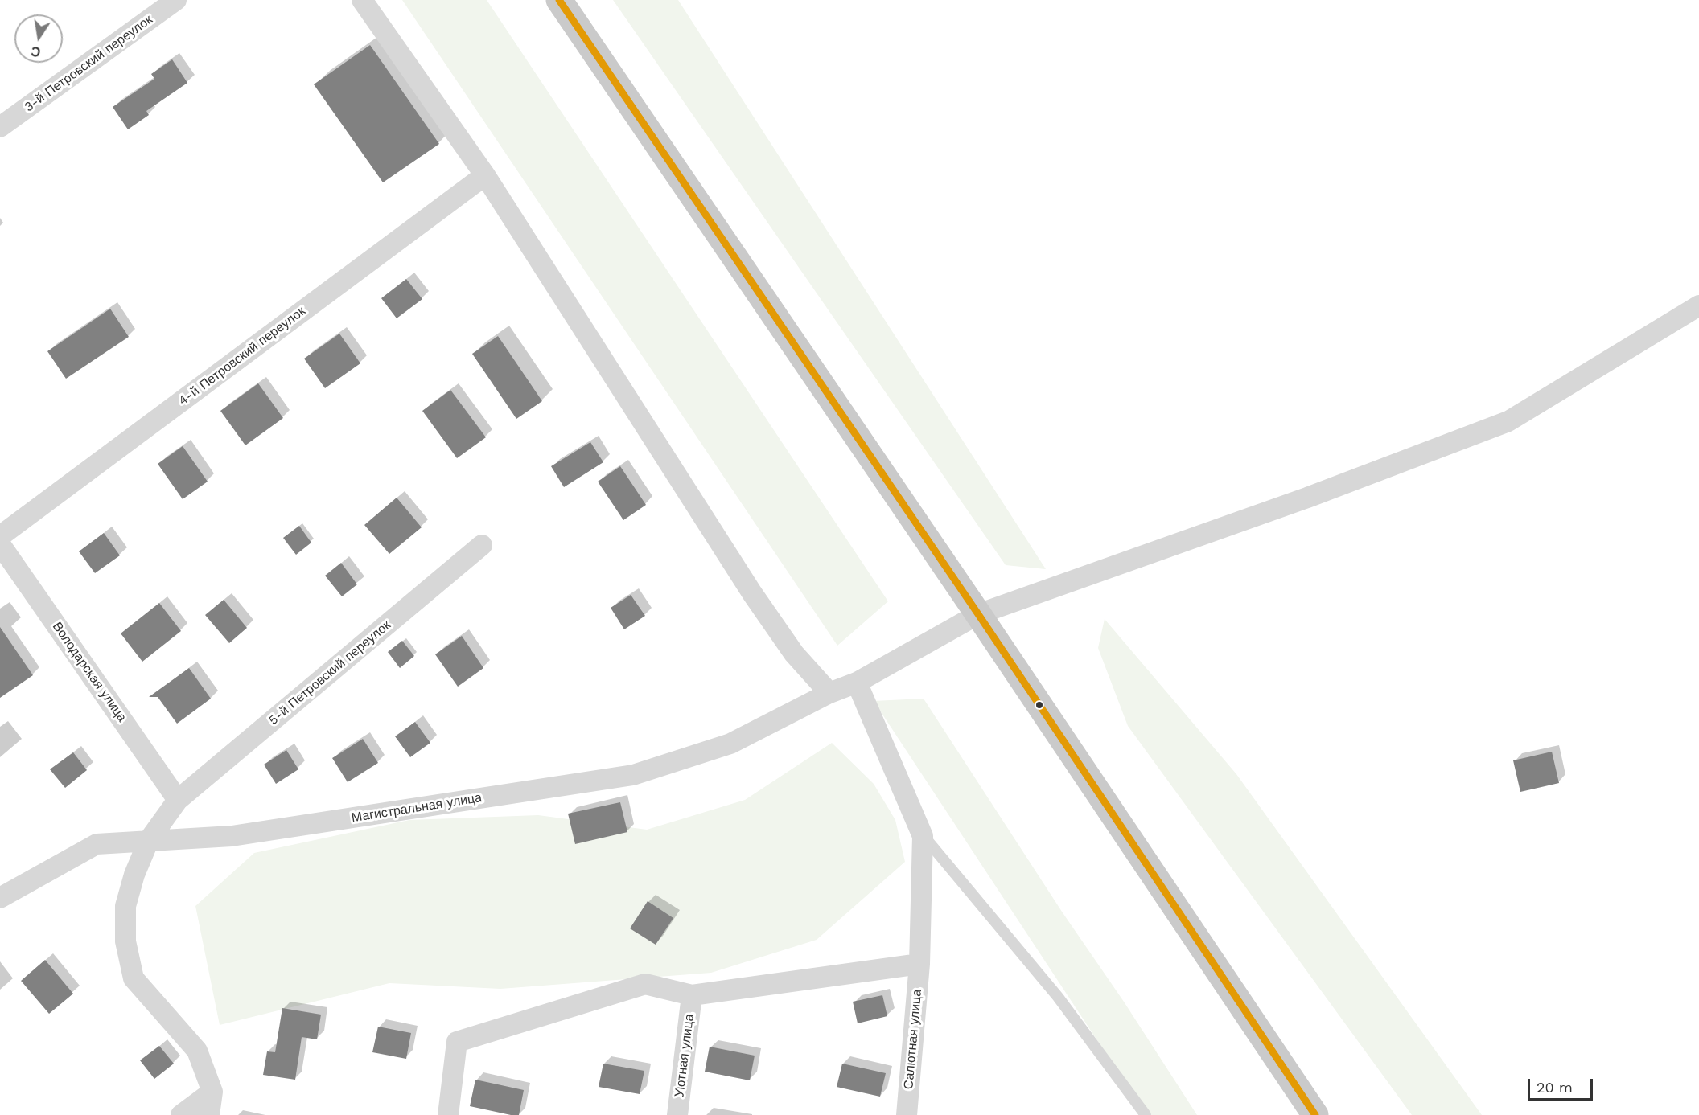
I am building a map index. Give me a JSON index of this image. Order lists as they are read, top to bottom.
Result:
{
  "streets": {
    "street": [
      "3-й Петровский переулок",
      "4-й Петровский переулок",
      "Володарская улица",
      "5-й Петровский переулок",
      "Магистральная улица",
      "Салютная улица",
      "Уютная улица"
    ]
  },
  "crossings": [
    ["Володарская улица", "5-й Петровский переулок"],
    ["5-й Петровский переулок", "Магистральная улица"]
  ],
  "scale_bar": "20 m",
  "north": "bottom"
}
